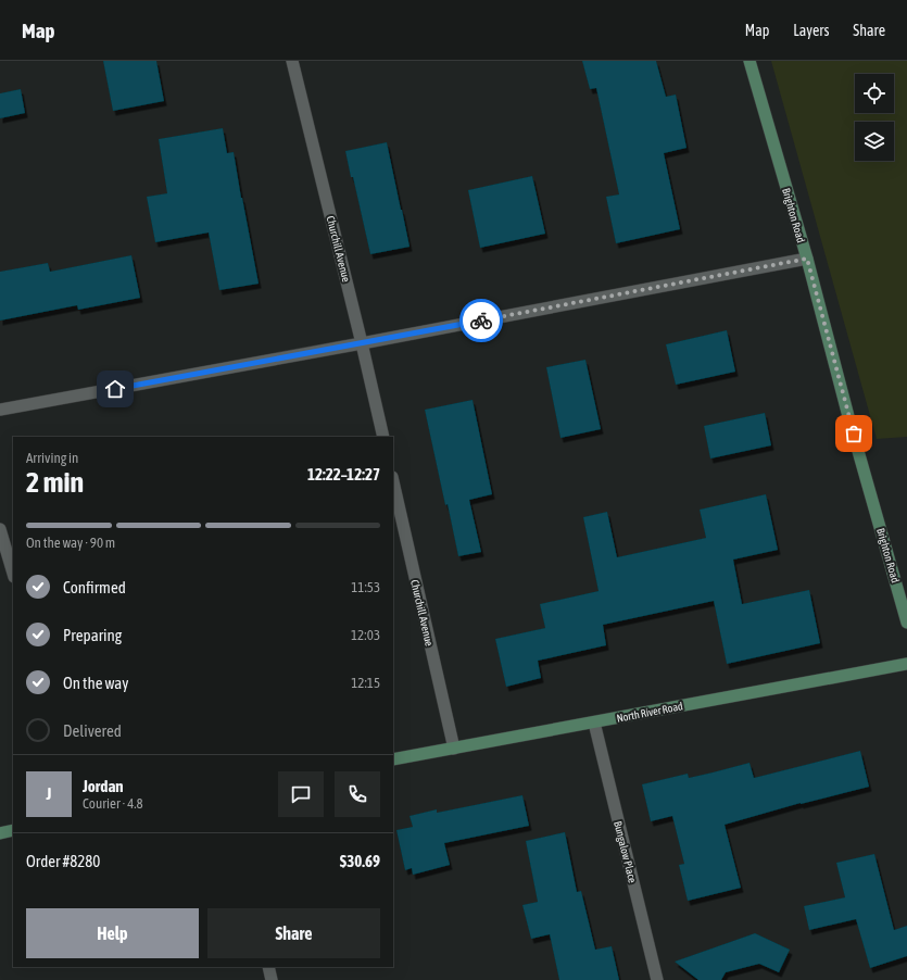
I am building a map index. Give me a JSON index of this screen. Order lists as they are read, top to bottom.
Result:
{
  "streets": {
    "main road": ["Brighton Road", "North River Road"],
    "street": ["Churchill Avenue", "Bungalow Place"]
  },
  "crossings": [
    ["Churchill Avenue", "North River Road"],
    ["North River Road", "Bungalow Place"]
  ],
  "page": {
    "header": "Map",
    "nav": ["Map", "Layers", "Share"],
    "heading": ["2 min", "Arriving in", "12:22–12:27"],
    "panel": [
      "Jordan",
      "Courier · 4.8",
      "Order #8280",
      "$30.69"
    ],
    "bar": "On the way · 90 m",
    "list": [
      ["Confirmed", "11:53"],
      ["Preparing", "12:03"],
      ["On the way", "12:15"],
      "Delivered"
    ],
    "round": "J",
    "buttons": ["Help", "Share"]
  }
}
